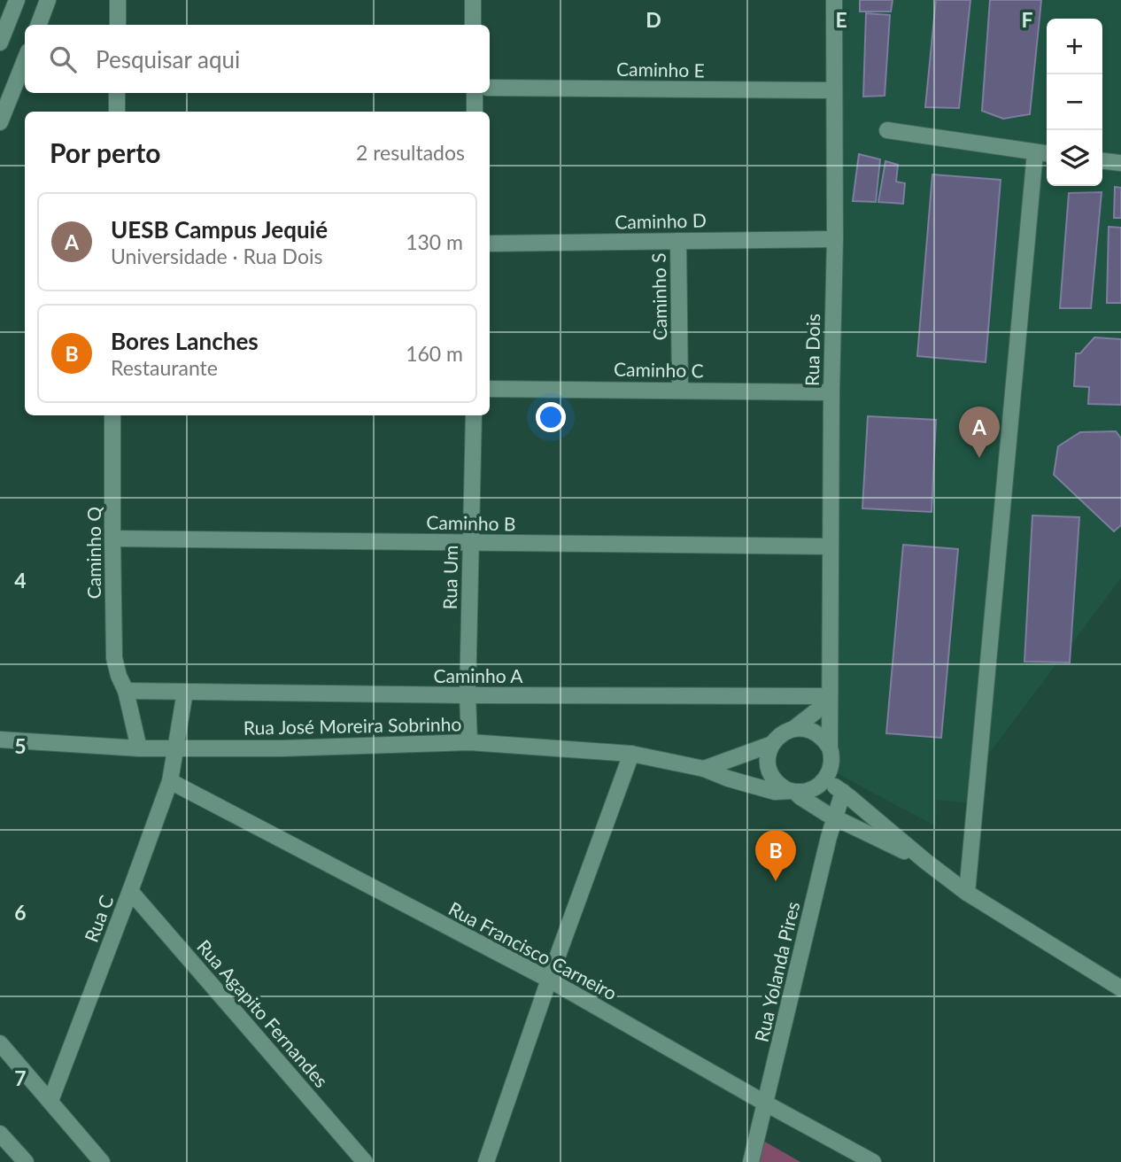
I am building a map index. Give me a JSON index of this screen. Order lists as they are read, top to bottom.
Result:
{
  "streets": {
    "street": [
      "Caminho E",
      "Caminho D",
      "Caminho S",
      "Rua Dois",
      "Caminho C",
      "Caminho B",
      "Caminho Q",
      "Rua Um",
      "Caminho A",
      "Rua José Moreira Sobrinho",
      "Rua C",
      "Rua Francisco Carneiro",
      "Rua Yolanda Pires",
      "Rua Agapito Fernandes"
    ]
  },
  "crossings": [
    ["Caminho E", "Rua Dois"],
    ["Caminho D", "Caminho S"],
    ["Caminho D", "Rua Dois"],
    ["Caminho S", "Caminho C"],
    ["Rua Dois", "Caminho C"],
    ["Rua Dois", "Caminho B"],
    ["Rua Dois", "Caminho A"],
    ["Rua Dois", "Rua José Moreira Sobrinho"],
    ["Caminho B", "Caminho Q"],
    ["Caminho B", "Rua Um"],
    ["Caminho Q", "Caminho A"],
    ["Caminho Q", "Rua José Moreira Sobrinho"],
    ["Rua Um", "Caminho A"],
    ["Rua Um", "Rua José Moreira Sobrinho"],
    ["Caminho A", "Rua C"],
    ["Rua José Moreira Sobrinho", "Rua C"],
    ["Rua C", "Rua Francisco Carneiro"],
    ["Rua C", "Rua Agapito Fernandes"],
    ["Rua Francisco Carneiro", "Rua Yolanda Pires"]
  ],
  "page": {
    "map_buttons": ["+", "−"],
    "search": "Pesquisar aqui",
    "heading": ["Por perto", "2 resultados"],
    "list": [
      {
        "mark": "A",
        "name": "UESB Campus Jequié",
        "note": "Universidade · Rua Dois",
        "value": "130 m"
      },
      {
        "mark": "B",
        "name": "Bores Lanches",
        "note": "Restaurante",
        "value": "160 m"
      }
    ],
    "pins": ["A", "B"]
  },
  "grid": {
    "columns": ["D", "E", "F"],
    "rows": [
      "4",
      "5",
      "6",
      "7"
    ]
  }
}
